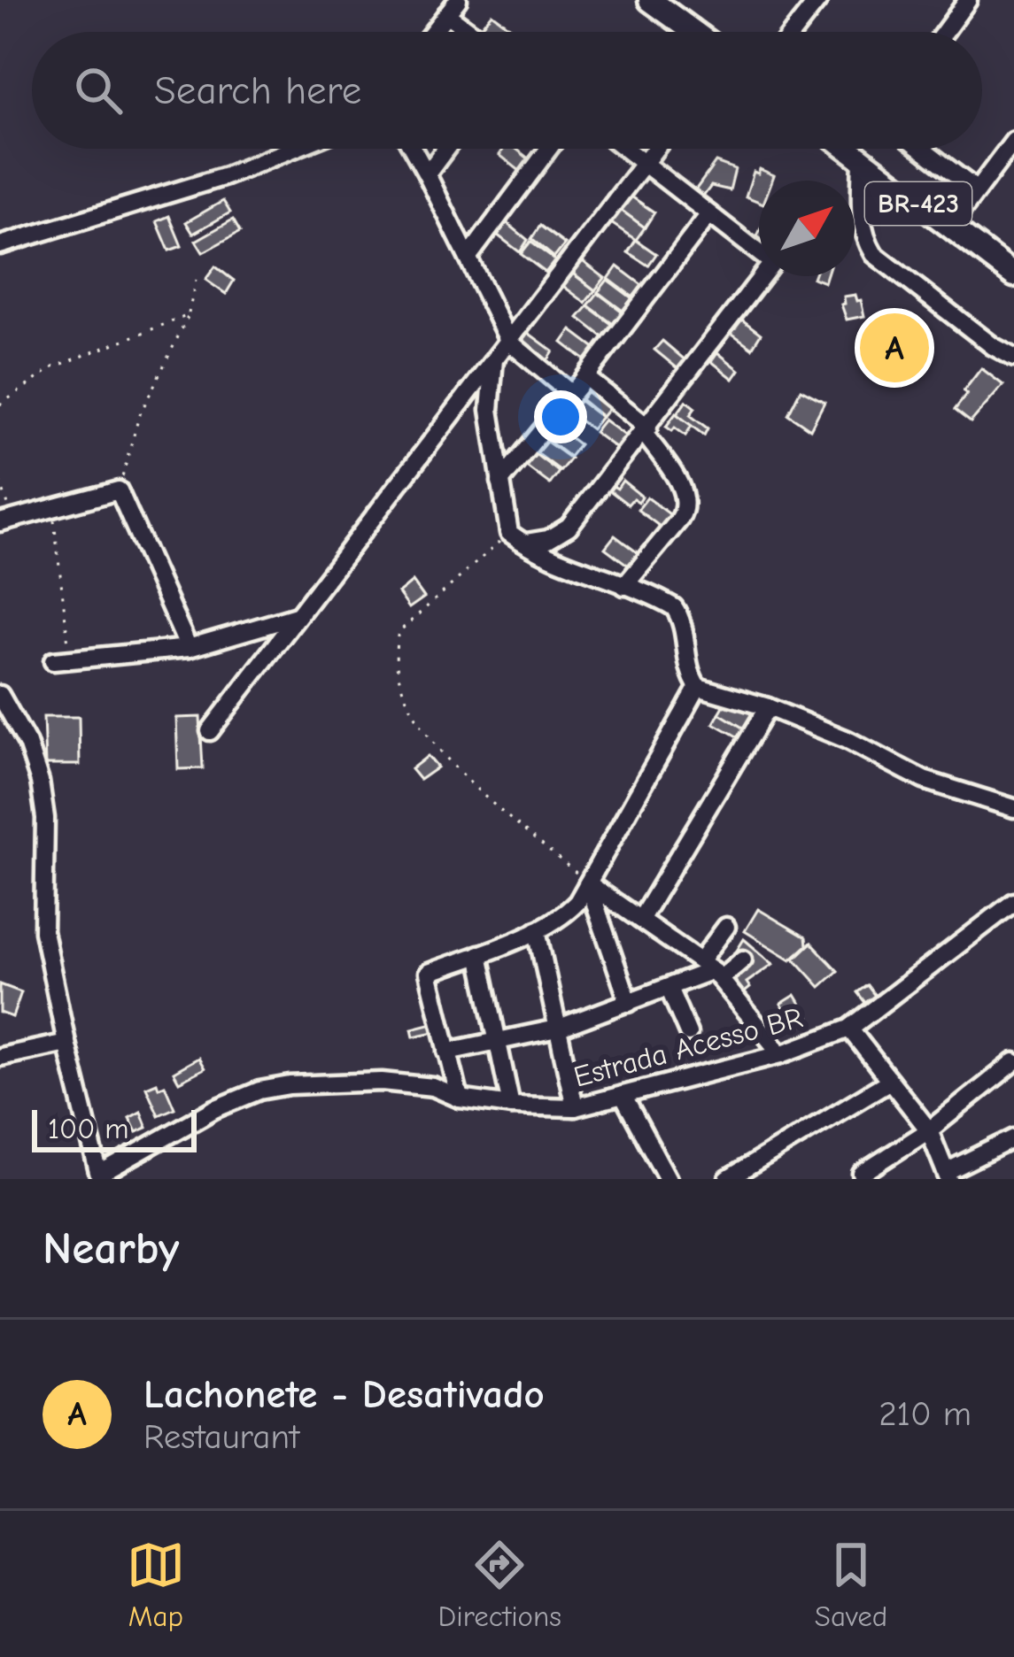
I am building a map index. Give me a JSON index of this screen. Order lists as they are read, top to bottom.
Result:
{
  "streets": {
    "main road": ["BR-423"],
    "street": ["Estrada Acesso BR"]
  },
  "scale_bar": "100 m",
  "north": "top right",
  "page": {
    "search": "Search here",
    "pins": "A",
    "scale": "100 m",
    "heading": "Nearby",
    "list": [
      {
        "mark": "A",
        "name": "Lachonete - Desativado",
        "note": "Restaurant",
        "value": "210 m"
      }
    ],
    "nav": ["Map", "Directions", "Saved"]
  }
}
